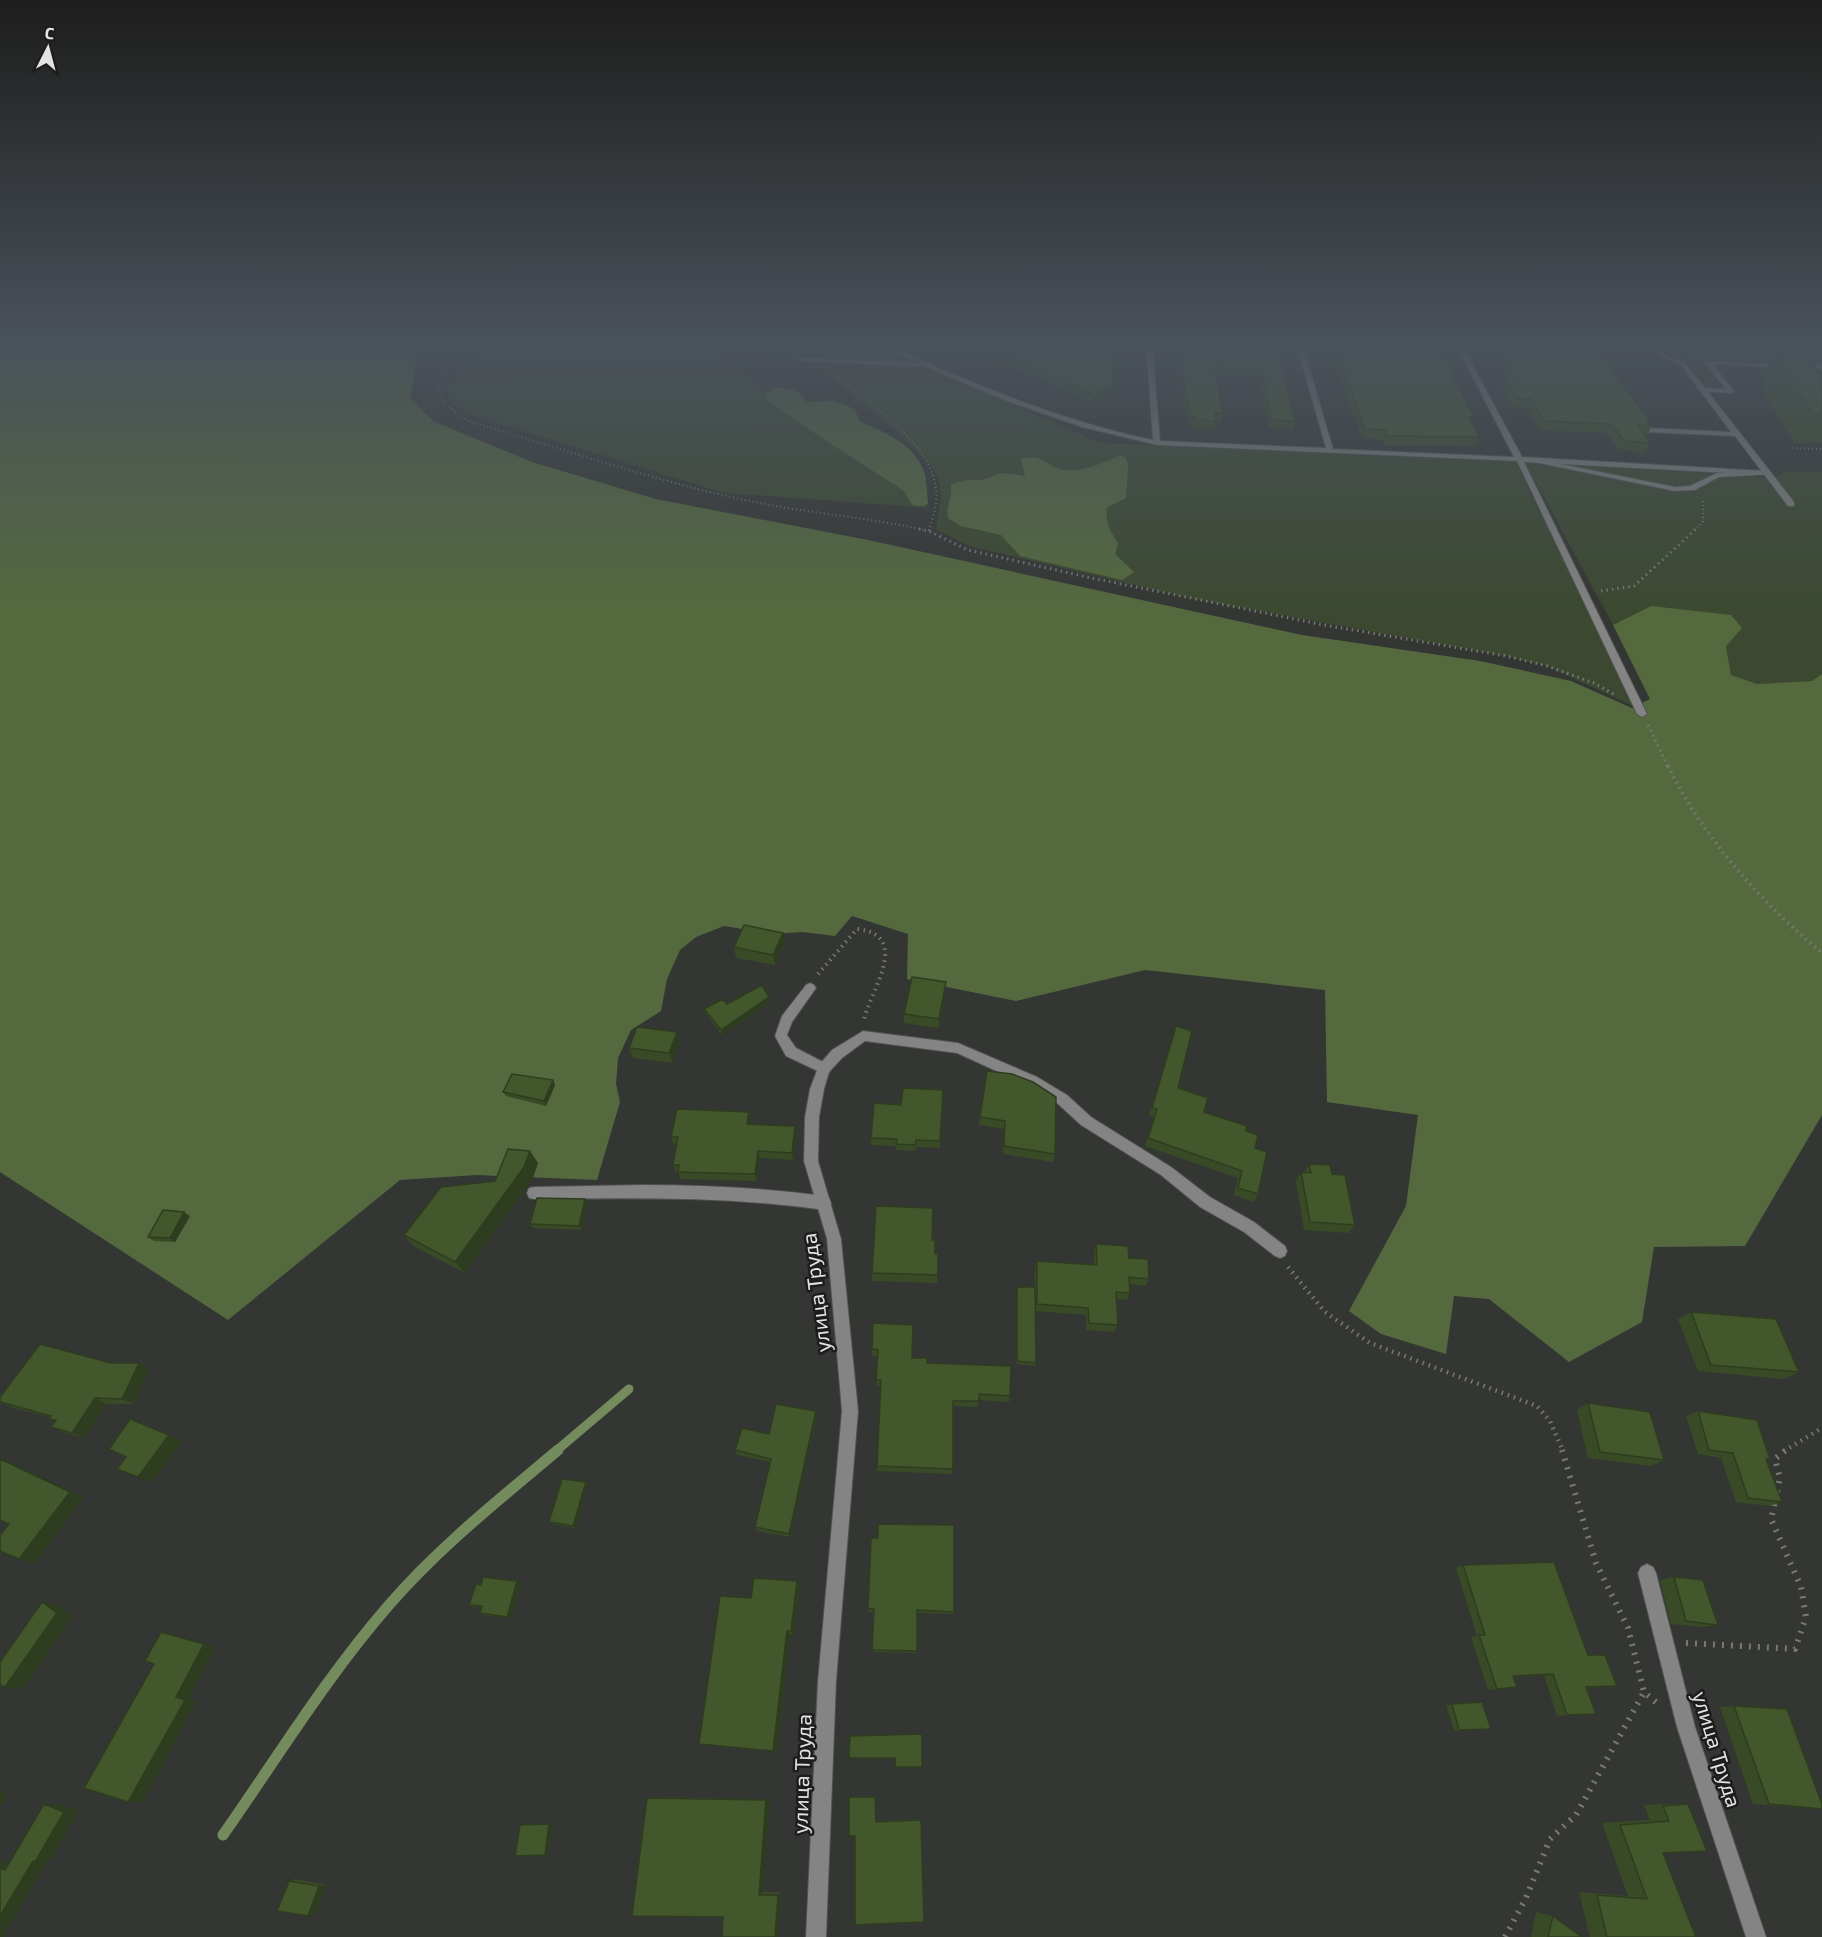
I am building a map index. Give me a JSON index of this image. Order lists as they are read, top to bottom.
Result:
{
  "streets": {
    "street": ["улица Труда"]
  },
  "north": "top"
}
